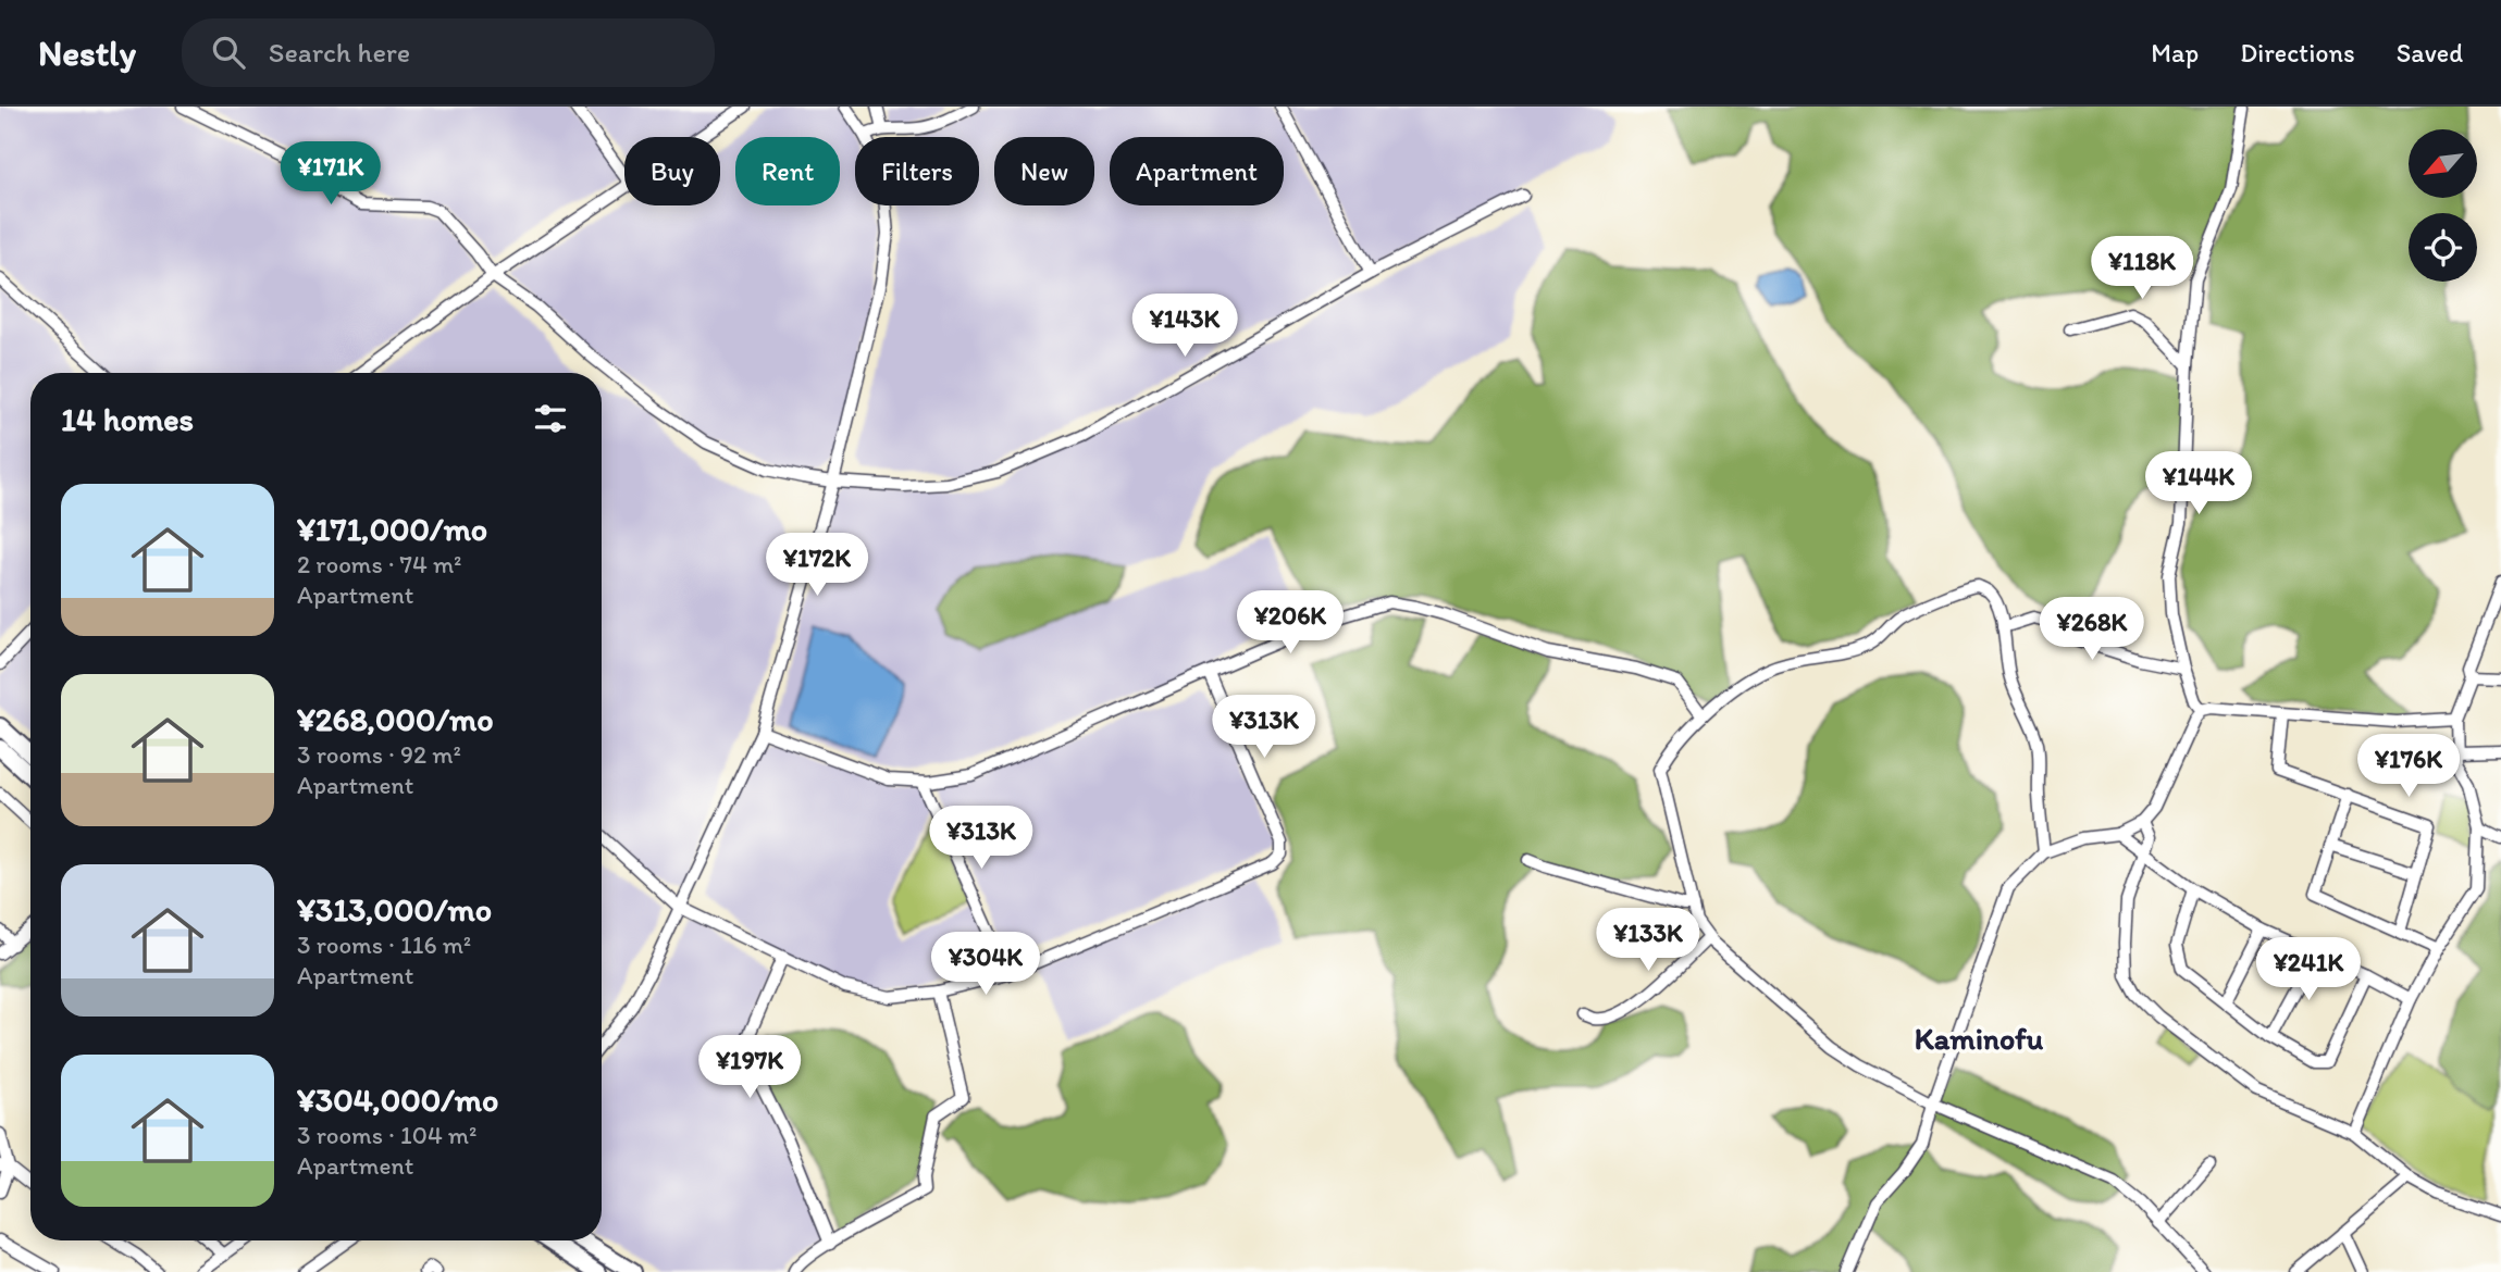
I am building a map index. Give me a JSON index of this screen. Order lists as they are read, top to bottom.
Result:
{
  "districts": ["Kaminofu"],
  "north": "bottom left",
  "page": {
    "header": "Nestly",
    "search": "Search here",
    "nav": ["Map", "Directions", "Saved"],
    "chip": [
      "Buy",
      "Rent",
      "Filters",
      "New",
      "Apartment"
    ],
    "price": [
      "¥171K",
      "¥118K",
      "¥143K",
      "¥144K",
      "¥172K",
      "¥206K",
      "¥268K",
      "¥313K",
      "¥176K",
      "¥313K",
      "¥133K",
      "¥304K",
      "¥241K",
      "¥197K"
    ],
    "heading": "14 homes",
    "list": [
      {
        "name": "¥171,000/mo",
        "note": "2 rooms · 74 m² · Apartment"
      },
      {
        "name": "¥268,000/mo",
        "note": "3 rooms · 92 m² · Apartment"
      },
      {
        "name": "¥313,000/mo",
        "note": "3 rooms · 116 m² · Apartment"
      },
      {
        "name": "¥304,000/mo",
        "note": "3 rooms · 104 m² · Apartment"
      }
    ]
  }
}
